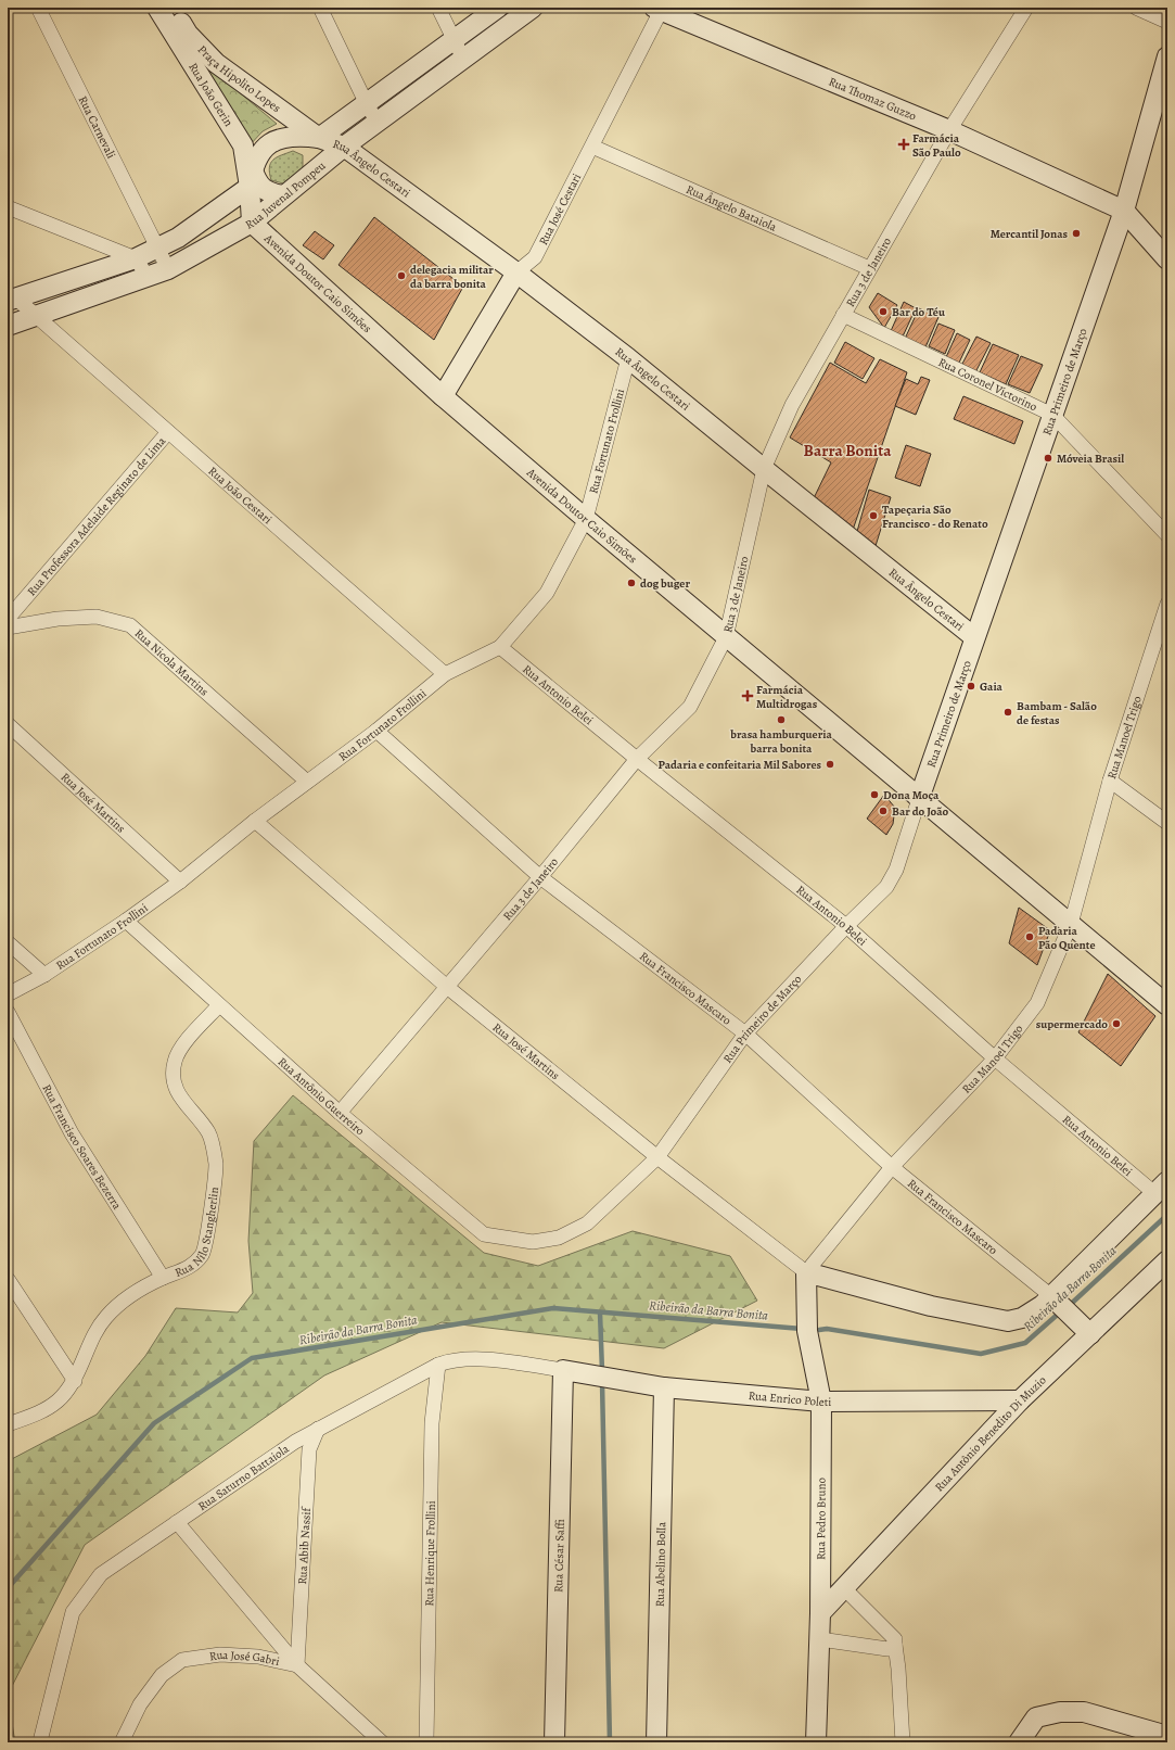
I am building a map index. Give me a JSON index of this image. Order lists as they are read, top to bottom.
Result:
{
  "streets": {
    "street": [
      "Praça Hipolito Lopes",
      "Rua João Gerin",
      "Rua Thomaz Guzzo",
      "Rua Carnevali",
      "Rua Ângelo Cestari",
      "Rua Juvenal Pompeu",
      "Rua Ângelo Bataiola",
      "Rua José Cestari",
      "Rua 3 de Janeiro",
      "Avenida Doutor Caio Simões",
      "Rua Primeiro de Março",
      "Rua Coronel Victorino",
      "Rua Fortunato Frollini",
      "Rua João Cestari",
      "Rua Professora Adelaide Reginato de Lima",
      "Rua Nicola Martins",
      "Rua Antonio Belei",
      "Rua Manoel Trigo",
      "Rua José Martins",
      "Rua Francisco Mascaro",
      "Rua Antônio Guerreiro",
      "Rua Francisco Soares Bezerra",
      "Rua Nilo Stangherlin",
      "Rua Enrico Poleti",
      "Rua Antônio Benedito Di Muzio",
      "Rua Saturno Battaiola",
      "Rua Pedro Bruno",
      "Rua Abib Nassif",
      "Rua Henrique Frollini",
      "Rua César Saffi",
      "Rua Abelino Bolla",
      "Rua José Gabri"
    ]
  },
  "crossings": [
    ["Praça Hipolito Lopes", "Rua Ângelo Cestari"],
    ["Rua Thomaz Guzzo", "Rua José Cestari"],
    ["Rua Thomaz Guzzo", "Rua 3 de Janeiro"],
    ["Rua Thomaz Guzzo", "Rua Primeiro de Março"],
    ["Rua Carnevali", "Rua Juvenal Pompeu"],
    ["Rua Ângelo Cestari", "Rua Juvenal Pompeu"],
    ["Rua Ângelo Cestari", "Rua José Cestari"],
    ["Rua Ângelo Cestari", "Rua 3 de Janeiro"],
    ["Rua Ângelo Cestari", "Rua Primeiro de Março"],
    ["Rua Ângelo Cestari", "Rua Fortunato Frollini"],
    ["Rua Juvenal Pompeu", "Avenida Doutor Caio Simões"],
    ["Rua Juvenal Pompeu", "Rua João Cestari"],
    ["Rua Ângelo Bataiola", "Rua José Cestari"],
    ["Rua Ângelo Bataiola", "Rua 3 de Janeiro"],
    ["Rua José Cestari", "Avenida Doutor Caio Simões"],
    ["Rua 3 de Janeiro", "Avenida Doutor Caio Simões"],
    ["Rua 3 de Janeiro", "Rua Coronel Victorino"],
    ["Rua 3 de Janeiro", "Rua Antonio Belei"],
    ["Rua 3 de Janeiro", "Rua José Martins"],
    ["Rua 3 de Janeiro", "Rua Francisco Mascaro"],
    ["Rua 3 de Janeiro", "Rua Antônio Guerreiro"],
    ["Avenida Doutor Caio Simões", "Rua Primeiro de Março"],
    ["Avenida Doutor Caio Simões", "Rua Fortunato Frollini"],
    ["Avenida Doutor Caio Simões", "Rua Manoel Trigo"],
    ["Rua Primeiro de Março", "Rua Coronel Victorino"],
    ["Rua Primeiro de Março", "Rua Antonio Belei"],
    ["Rua Primeiro de Março", "Rua José Martins"],
    ["Rua Primeiro de Março", "Rua Francisco Mascaro"],
    ["Rua Primeiro de Março", "Rua Antônio Guerreiro"],
    ["Rua Fortunato Frollini", "Rua João Cestari"],
    ["Rua Fortunato Frollini", "Rua Nicola Martins"],
    ["Rua Fortunato Frollini", "Rua Antonio Belei"],
    ["Rua Fortunato Frollini", "Rua José Martins"],
    ["Rua Fortunato Frollini", "Rua Francisco Mascaro"],
    ["Rua Fortunato Frollini", "Rua Antônio Guerreiro"],
    ["Rua João Cestari", "Rua Professora Adelaide Reginato de Lima"],
    ["Rua Antonio Belei", "Rua Manoel Trigo"],
    ["Rua Manoel Trigo", "Rua José Martins"],
    ["Rua Manoel Trigo", "Rua Francisco Mascaro"],
    ["Rua Manoel Trigo", "Rua Pedro Bruno"],
    ["Rua José Martins", "Rua Pedro Bruno"],
    ["Rua Francisco Mascaro", "Rua Antônio Benedito Di Muzio"],
    ["Rua Antônio Guerreiro", "Rua Nilo Stangherlin"],
    ["Rua Francisco Soares Bezerra", "Rua Nilo Stangherlin"],
    ["Rua Enrico Poleti", "Rua Antônio Benedito Di Muzio"],
    ["Rua Enrico Poleti", "Rua Saturno Battaiola"],
    ["Rua Enrico Poleti", "Rua Pedro Bruno"],
    ["Rua Enrico Poleti", "Rua César Saffi"],
    ["Rua Enrico Poleti", "Rua Abelino Bolla"],
    ["Rua Antônio Benedito Di Muzio", "Rua Pedro Bruno"],
    ["Rua Saturno Battaiola", "Rua Abib Nassif"],
    ["Rua Saturno Battaiola", "Rua Henrique Frollini"],
    ["Rua Saturno Battaiola", "Rua César Saffi"],
    ["Rua Abib Nassif", "Rua José Gabri"]
  ],
  "districts": ["Barra Bonita"],
  "water": ["Ribeirão da Barra Bonita"],
  "places": {
    "health": ["Farmácia São Paulo", "Farmácia Multidrogas"],
    "other": [
      "Mercantil Jonas",
      "delegacia militar da barra bonita",
      "Bar do Téu",
      "Móveia Brasil",
      "Tapeçaria São Francisco - do Renato",
      "dog buger",
      "Gaia",
      "Bambam - Salão de festas",
      "brasa hamburqueria barra bonita",
      "Padaria e confeitaria Mil Sabores",
      "Dona Moça",
      "Bar do João",
      "Padaria Pão Quente",
      "supermercado"
    ]
  }
}
